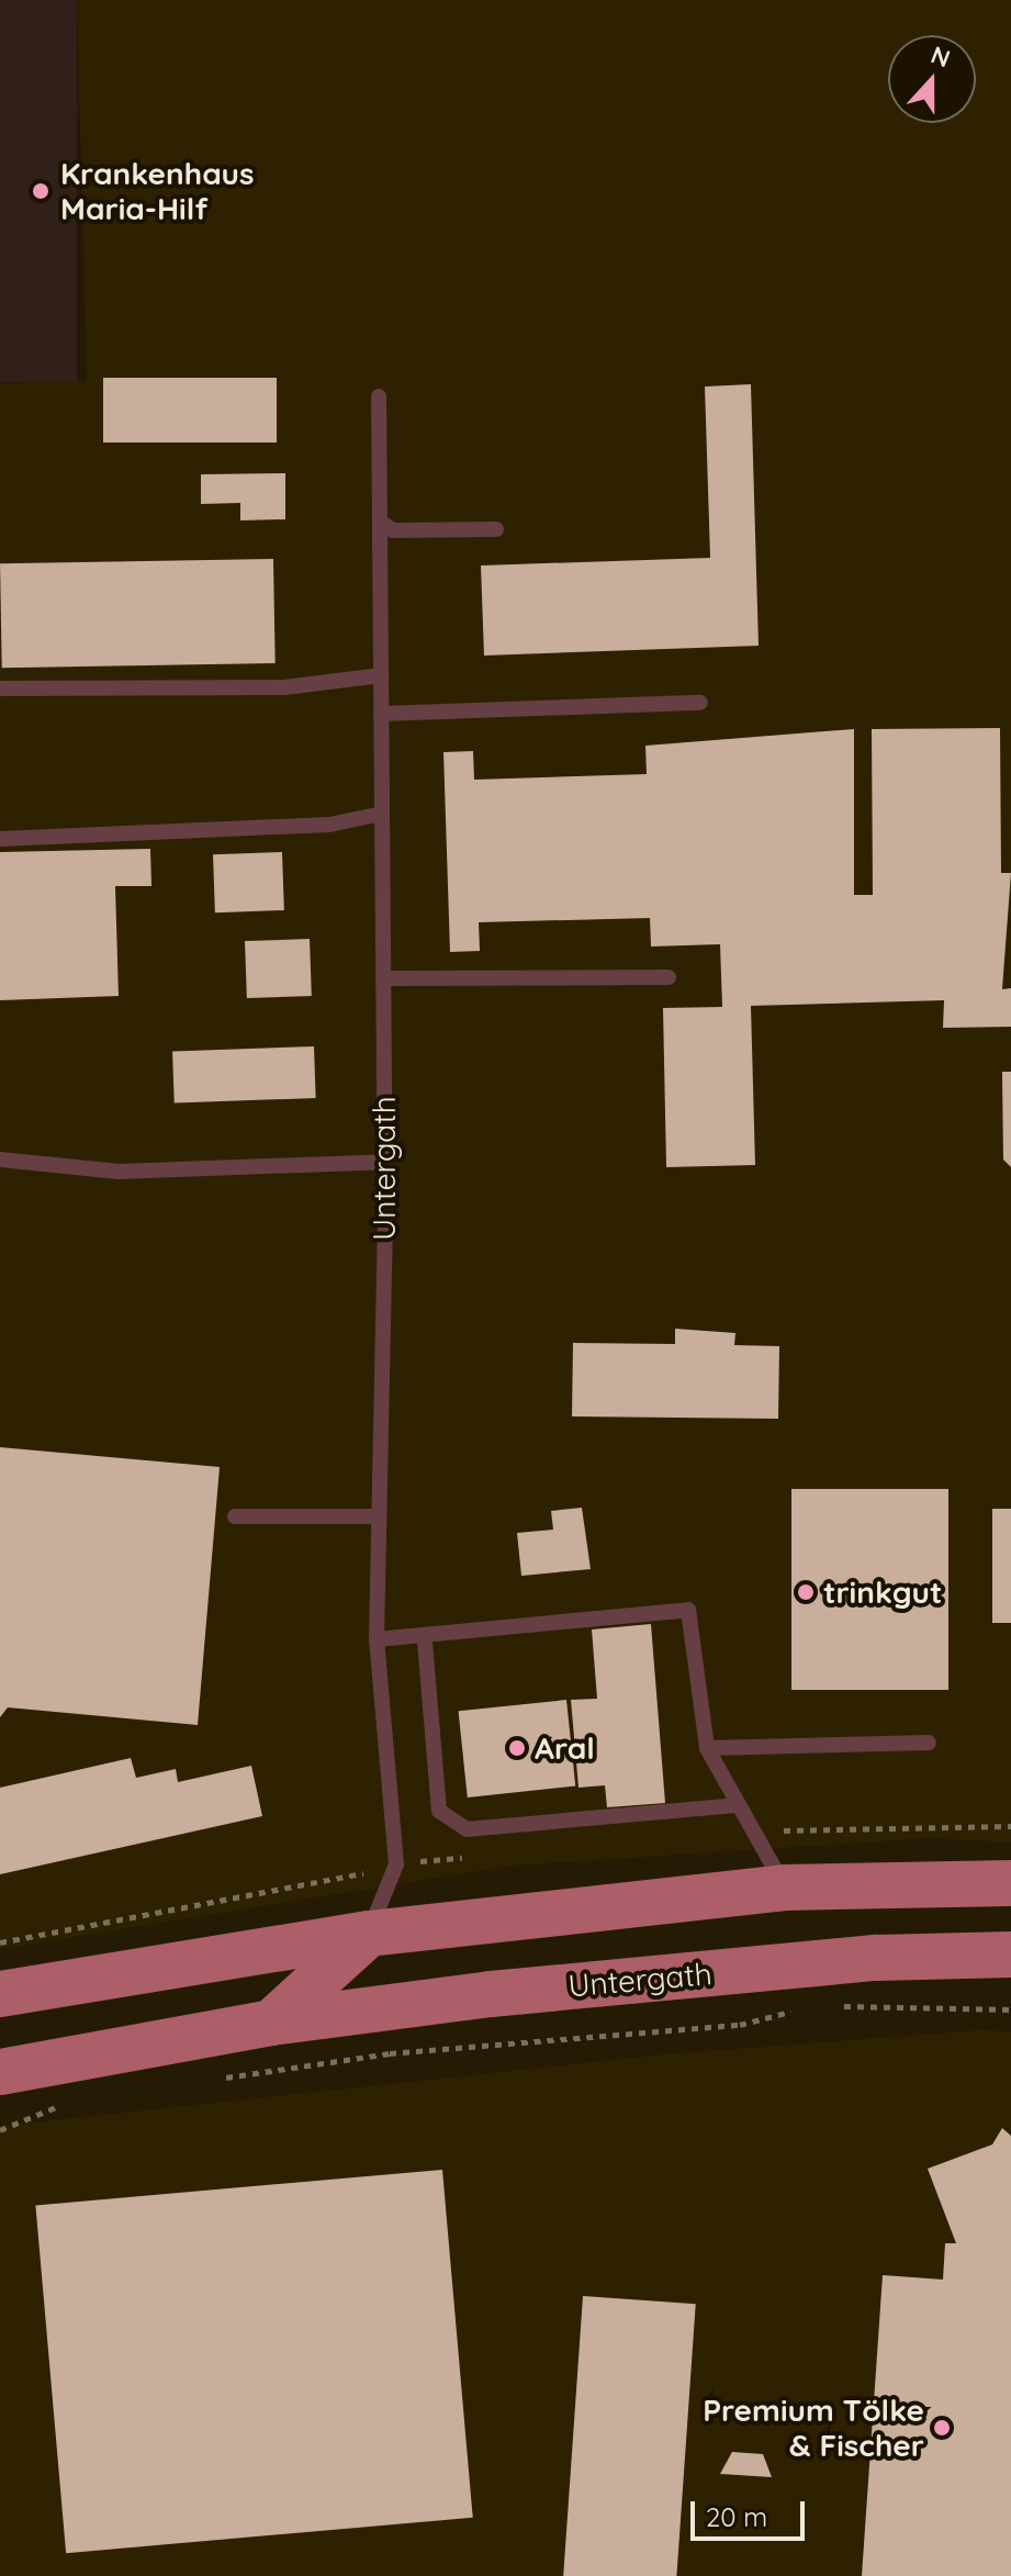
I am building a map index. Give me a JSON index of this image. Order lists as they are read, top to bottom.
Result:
{
  "streets": {
    "main road": ["Untergath"]
  },
  "places": [
    "Krankenhaus Maria-Hilf",
    "trinkgut",
    "Aral",
    "Premium Tölke & Fischer"
  ],
  "scale_bar": "20 m",
  "north": "top"
}
